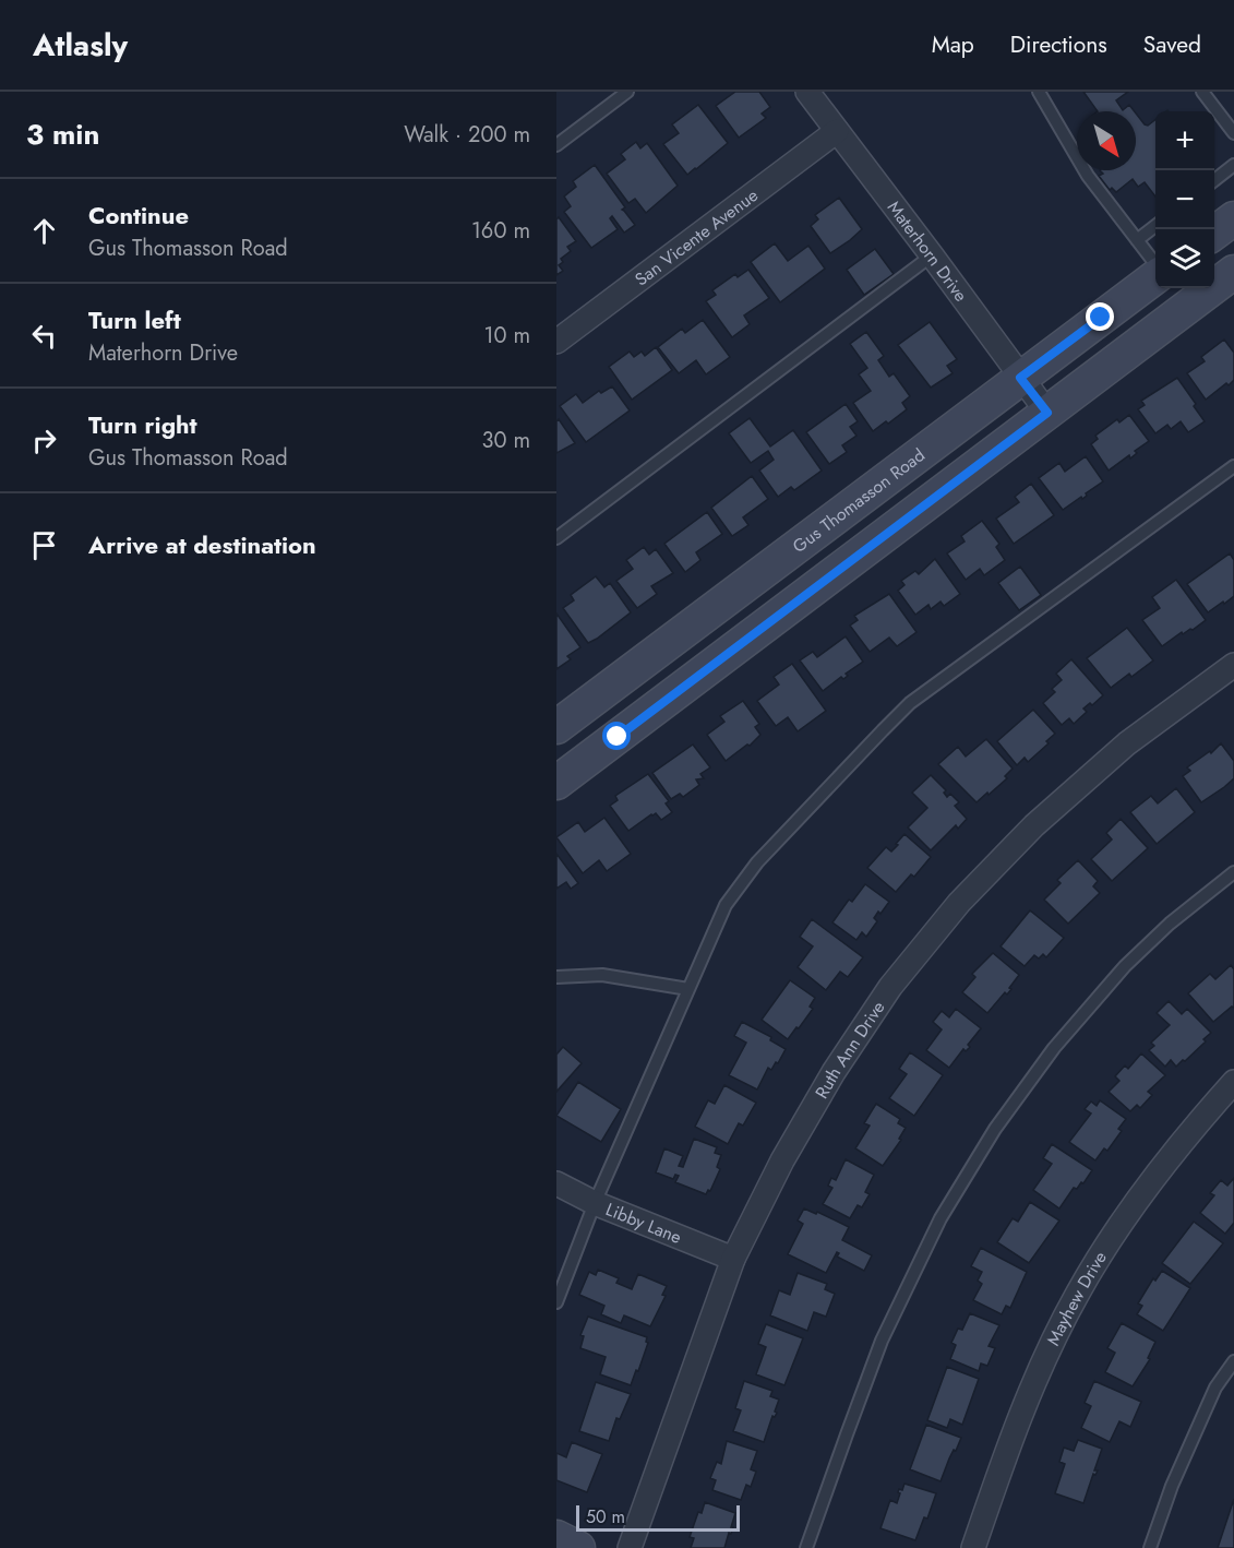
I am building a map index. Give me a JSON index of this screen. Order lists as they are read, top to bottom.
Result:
{
  "streets": {
    "main road": ["Gus Thomasson Road"],
    "street": [
      "San Vicente Avenue",
      "Materhorn Drive",
      "Ruth Ann Drive",
      "Libby Lane",
      "Mayhew Drive"
    ]
  },
  "crossings": [
    ["San Vicente Avenue", "Materhorn Drive"],
    ["Materhorn Drive", "Gus Thomasson Road"],
    ["Ruth Ann Drive", "Libby Lane"]
  ],
  "scale_bar": "50 m",
  "north": "bottom right",
  "page": {
    "header": "Atlasly",
    "nav": ["Map", "Directions", "Saved"],
    "heading": ["3 min", "Walk · 200 m"],
    "map_buttons": ["+", "−"],
    "list": [
      ["Continue", "Gus Thomasson Road", "160 m"],
      ["Turn left", "Materhorn Drive", "10 m"],
      ["Turn right", "Gus Thomasson Road", "30 m"],
      "Arrive at destination"
    ],
    "scale": "50 m"
  }
}
